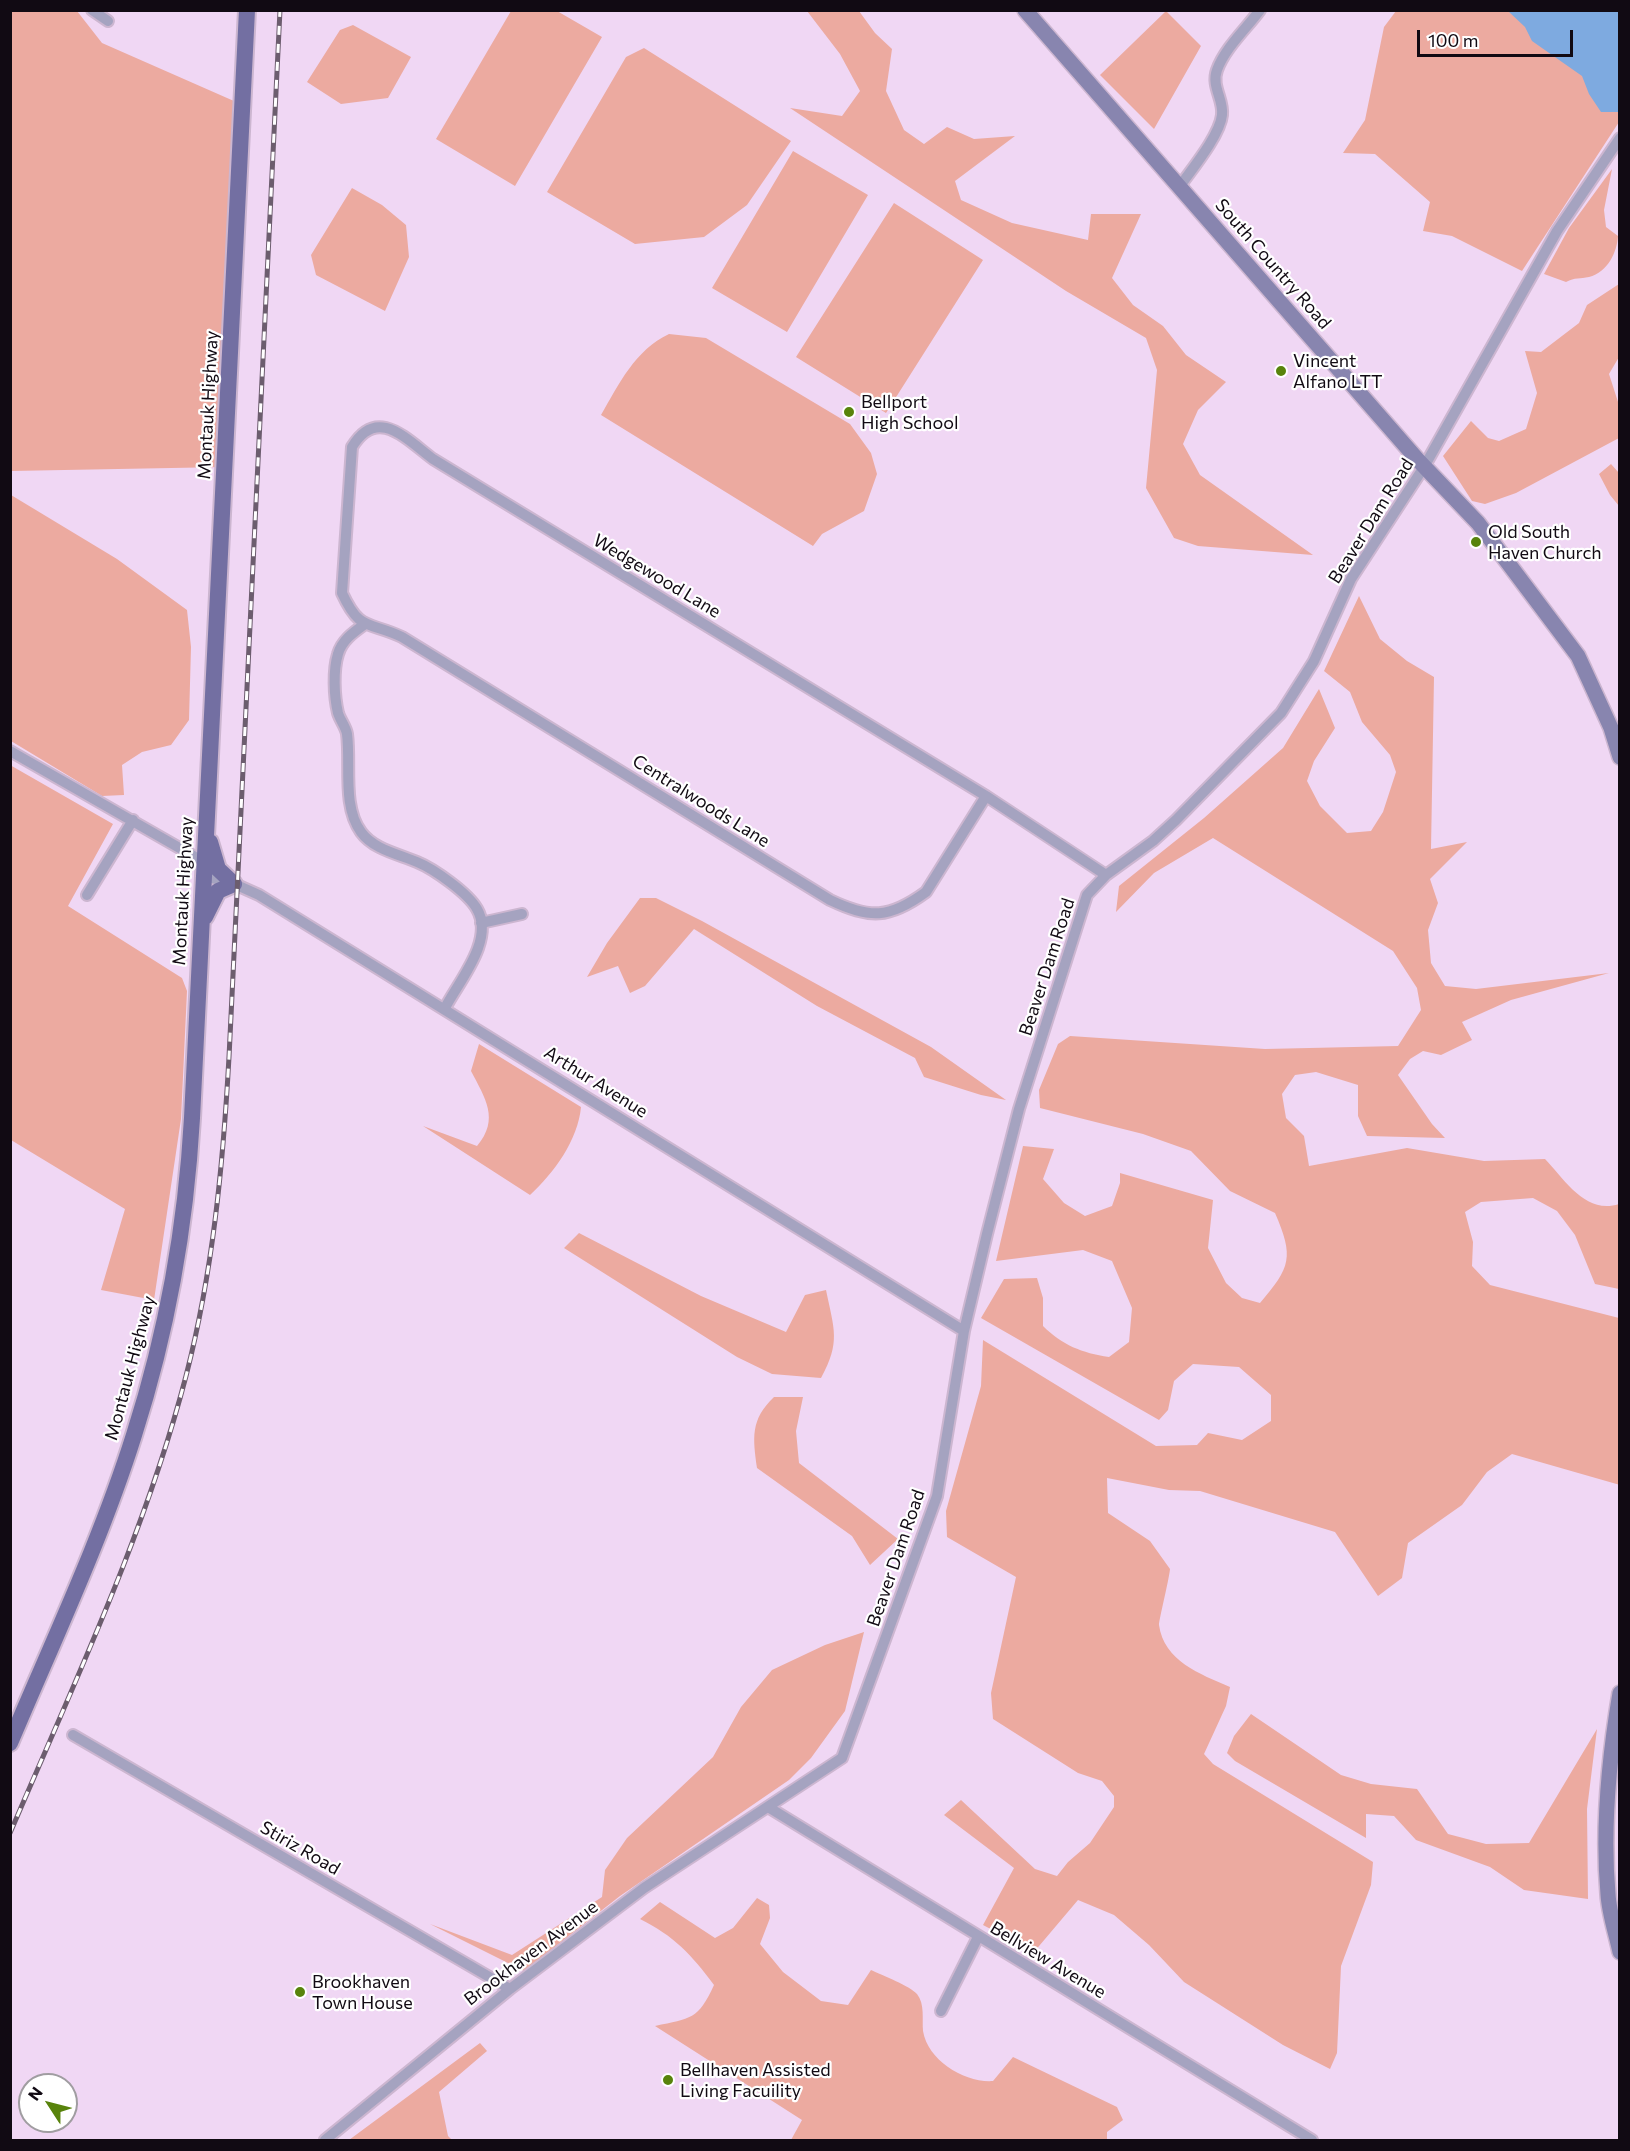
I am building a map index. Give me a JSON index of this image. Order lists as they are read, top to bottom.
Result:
{
  "streets": {
    "main road": ["South Country Road", "Montauk Highway"],
    "street": [
      "Beaver Dam Road",
      "Wedgewood Lane",
      "Centralwoods Lane",
      "Arthur Avenue",
      "Stiriz Road",
      "Brookhaven Avenue",
      "Bellview Avenue"
    ]
  },
  "crossings": [
    ["South Country Road", "Beaver Dam Road"],
    ["Montauk Highway", "Arthur Avenue"],
    ["Beaver Dam Road", "Wedgewood Lane"],
    ["Beaver Dam Road", "Arthur Avenue"],
    ["Beaver Dam Road", "Brookhaven Avenue"],
    ["Beaver Dam Road", "Bellview Avenue"],
    ["Wedgewood Lane", "Centralwoods Lane"],
    ["Stiriz Road", "Brookhaven Avenue"],
    ["Brookhaven Avenue", "Bellview Avenue"]
  ],
  "places": [
    "Vincent Alfano LTT",
    "Bellport High School",
    "Old South Haven Church",
    "Brookhaven Town House",
    "Bellhaven Assisted Living Facuility"
  ],
  "scale_bar": "100 m",
  "north": "top left"
}
